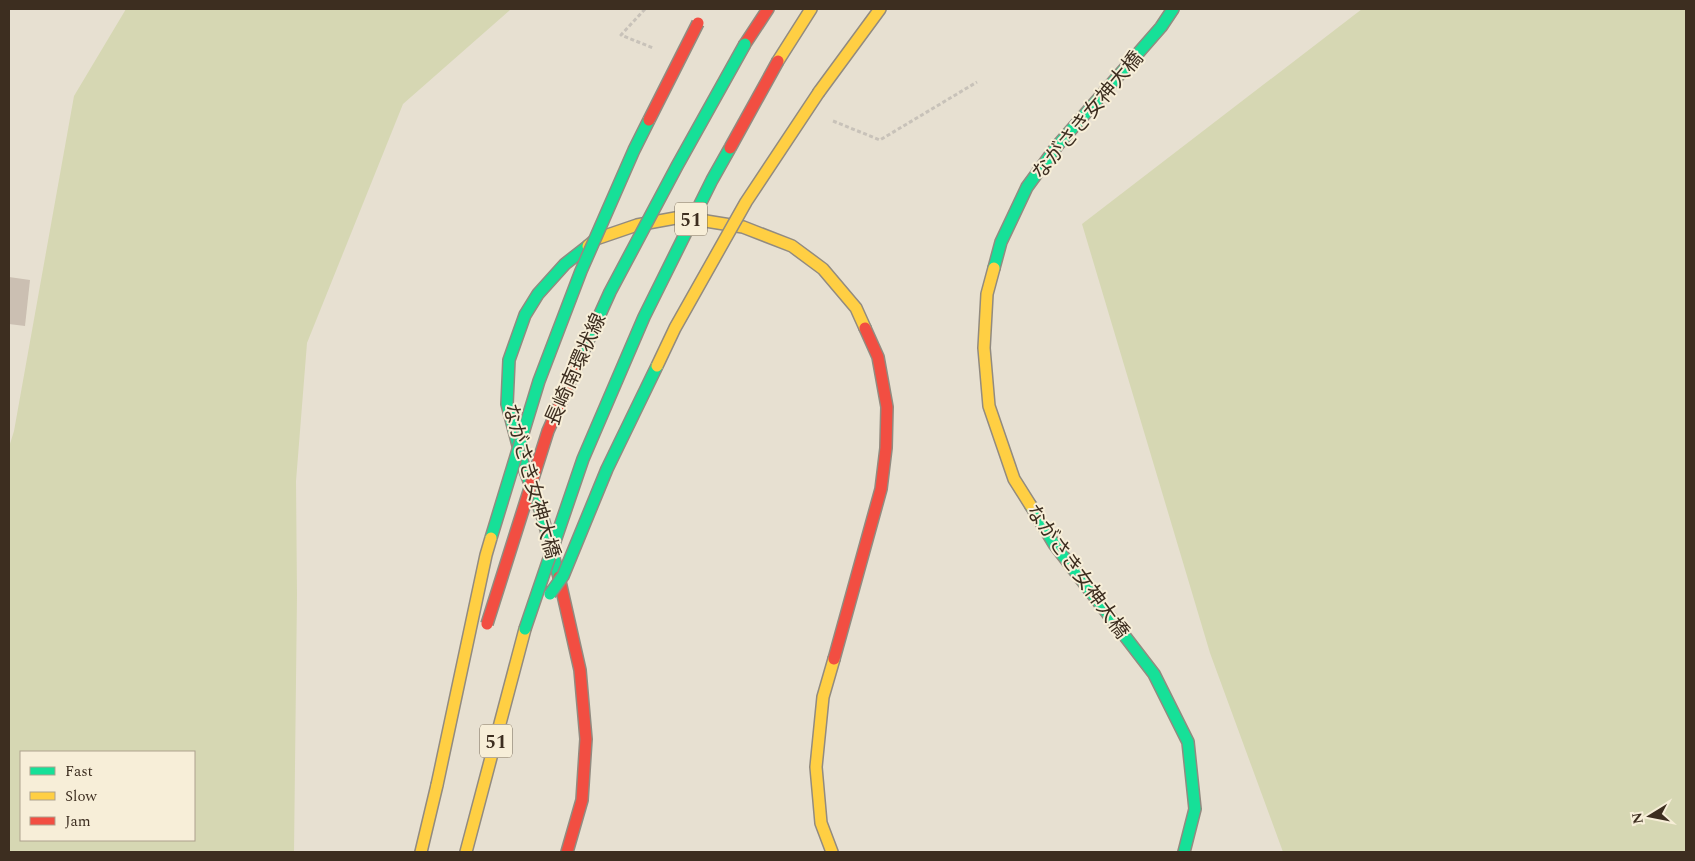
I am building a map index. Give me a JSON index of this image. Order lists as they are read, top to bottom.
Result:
{
  "streets": {
    "main road": ["ながさき女神大橋", "51", "長崎南環状線"]
  },
  "legend": ["Fast", "Slow", "Jam"],
  "north": "left"
}
